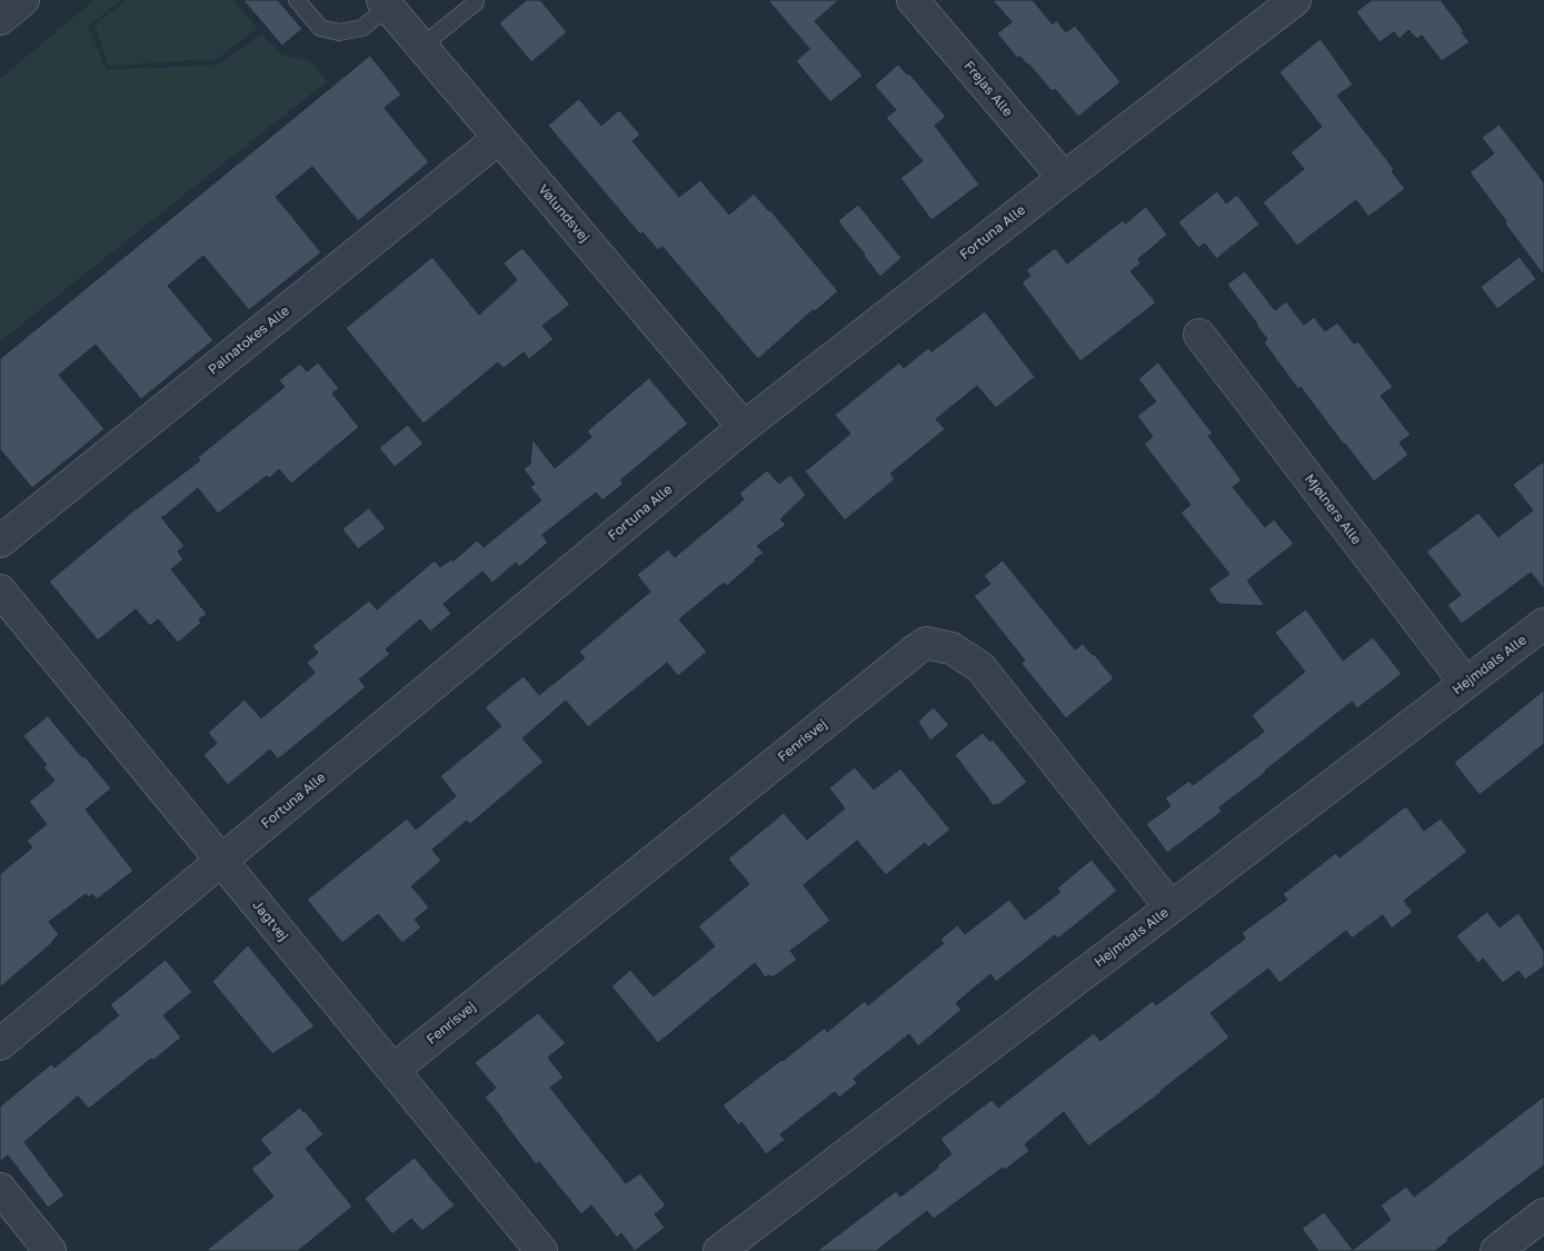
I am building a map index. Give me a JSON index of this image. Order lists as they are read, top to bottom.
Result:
{
  "streets": {
    "street": [
      "Frejas Alle",
      "Vølundsvej",
      "Fortuna Alle",
      "Palnatokes Alle",
      "Mjølners Alle",
      "Hejmdals Alle",
      "Fenrisvej",
      "Jagtvej"
    ]
  },
  "crossings": [
    ["Frejas Alle", "Fortuna Alle"],
    ["Vølundsvej", "Fortuna Alle"],
    ["Vølundsvej", "Palnatokes Alle"],
    ["Fortuna Alle", "Jagtvej"],
    ["Mjølners Alle", "Hejmdals Alle"],
    ["Hejmdals Alle", "Fenrisvej"],
    ["Fenrisvej", "Jagtvej"]
  ]
}
